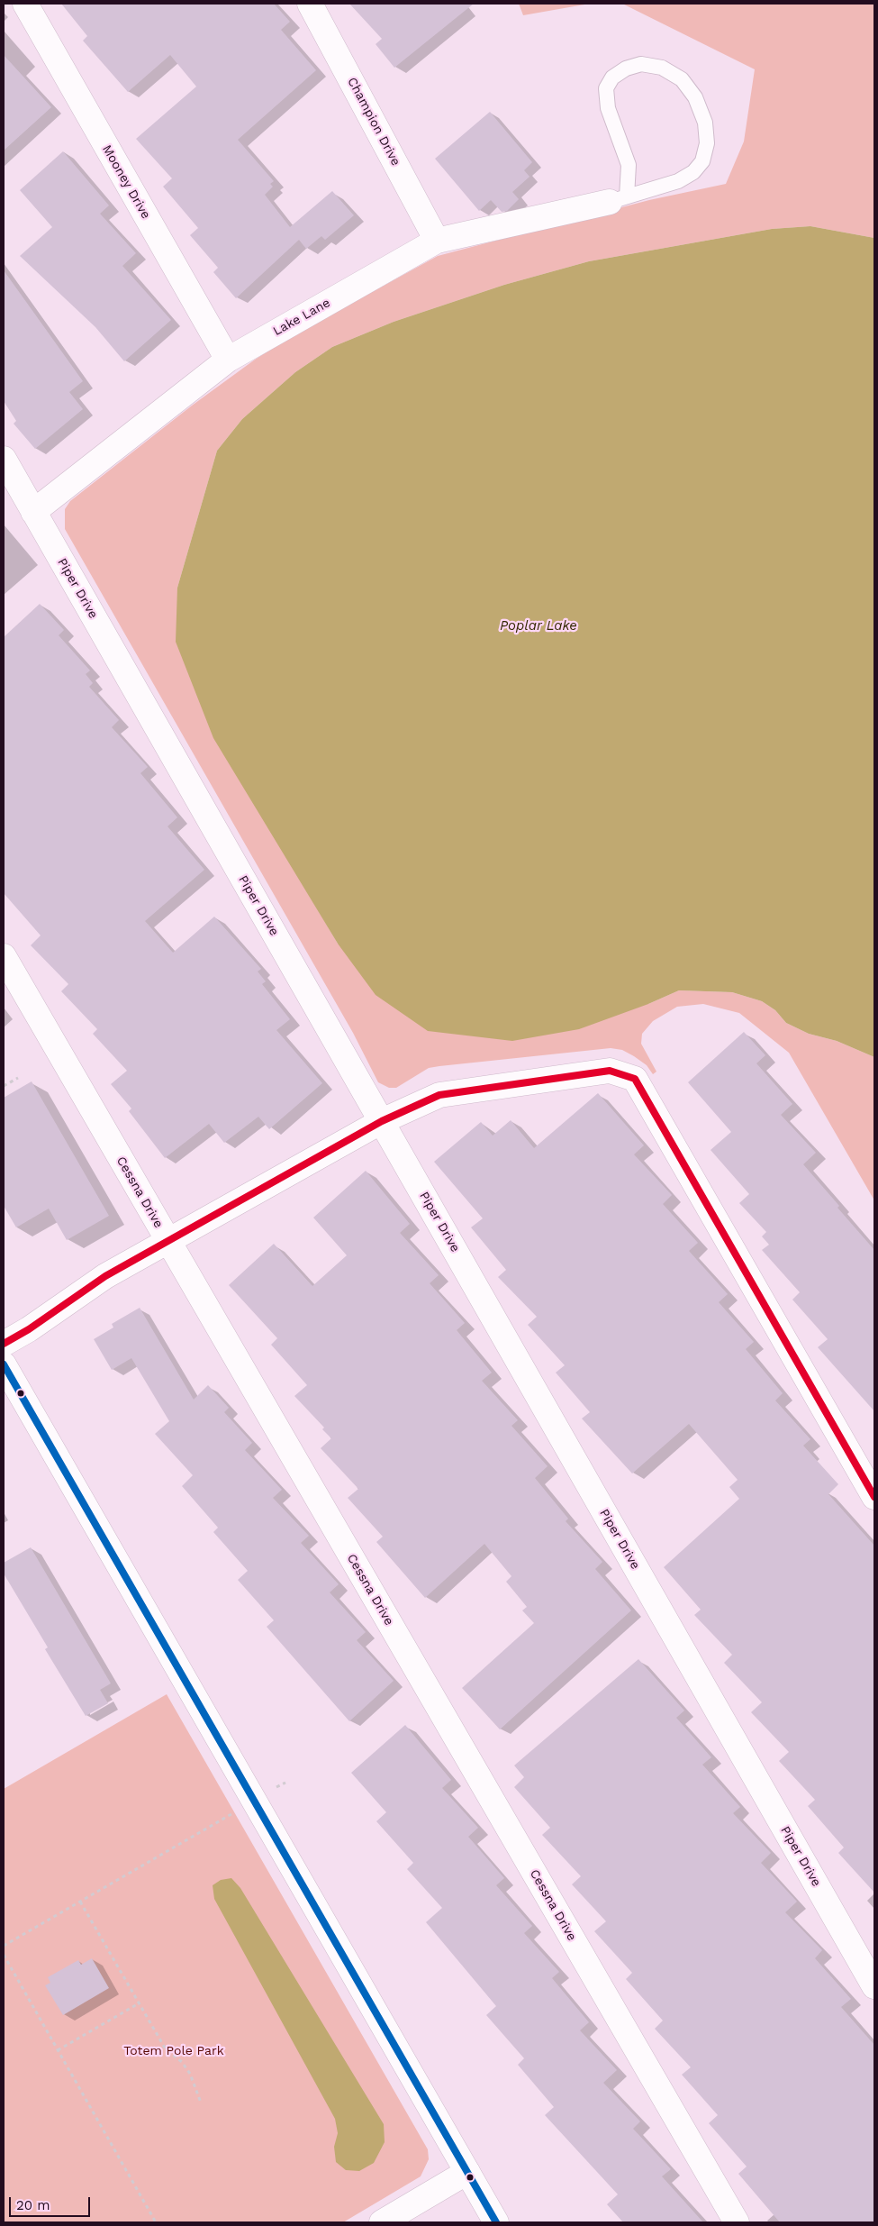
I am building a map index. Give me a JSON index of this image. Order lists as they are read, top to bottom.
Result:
{
  "streets": {
    "street": [
      "Champion Drive",
      "Mooney Drive",
      "Lake Lane",
      "Piper Drive",
      "Cessna Drive"
    ]
  },
  "crossings": [
    ["Champion Drive", "Lake Lane"],
    ["Mooney Drive", "Lake Lane"],
    ["Lake Lane", "Piper Drive"]
  ],
  "water": ["Poplar Lake"],
  "parks": ["Totem Pole Park"],
  "scale_bar": "20 m"
}
